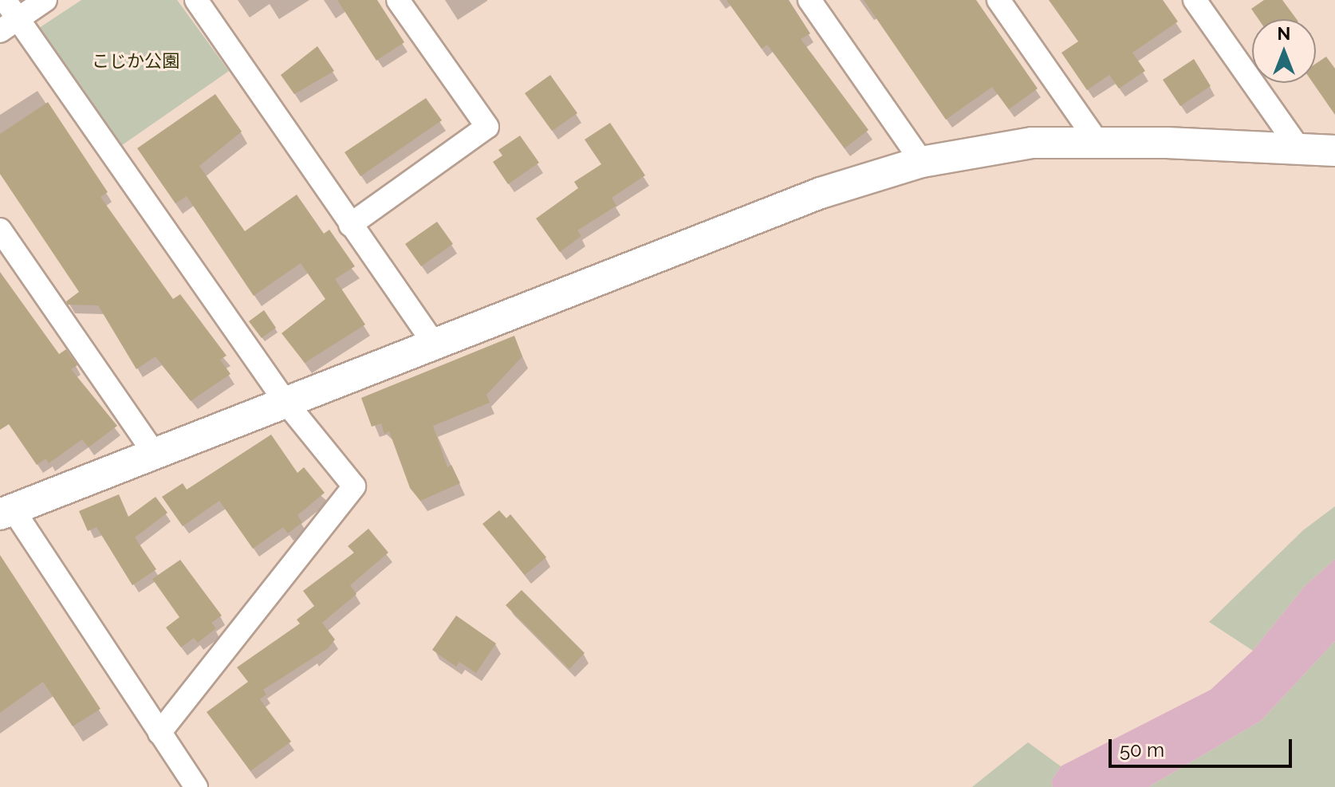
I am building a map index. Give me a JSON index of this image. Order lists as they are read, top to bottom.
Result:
{
  "parks": ["こじか公園"],
  "scale_bar": "50 m",
  "north": "top"
}
